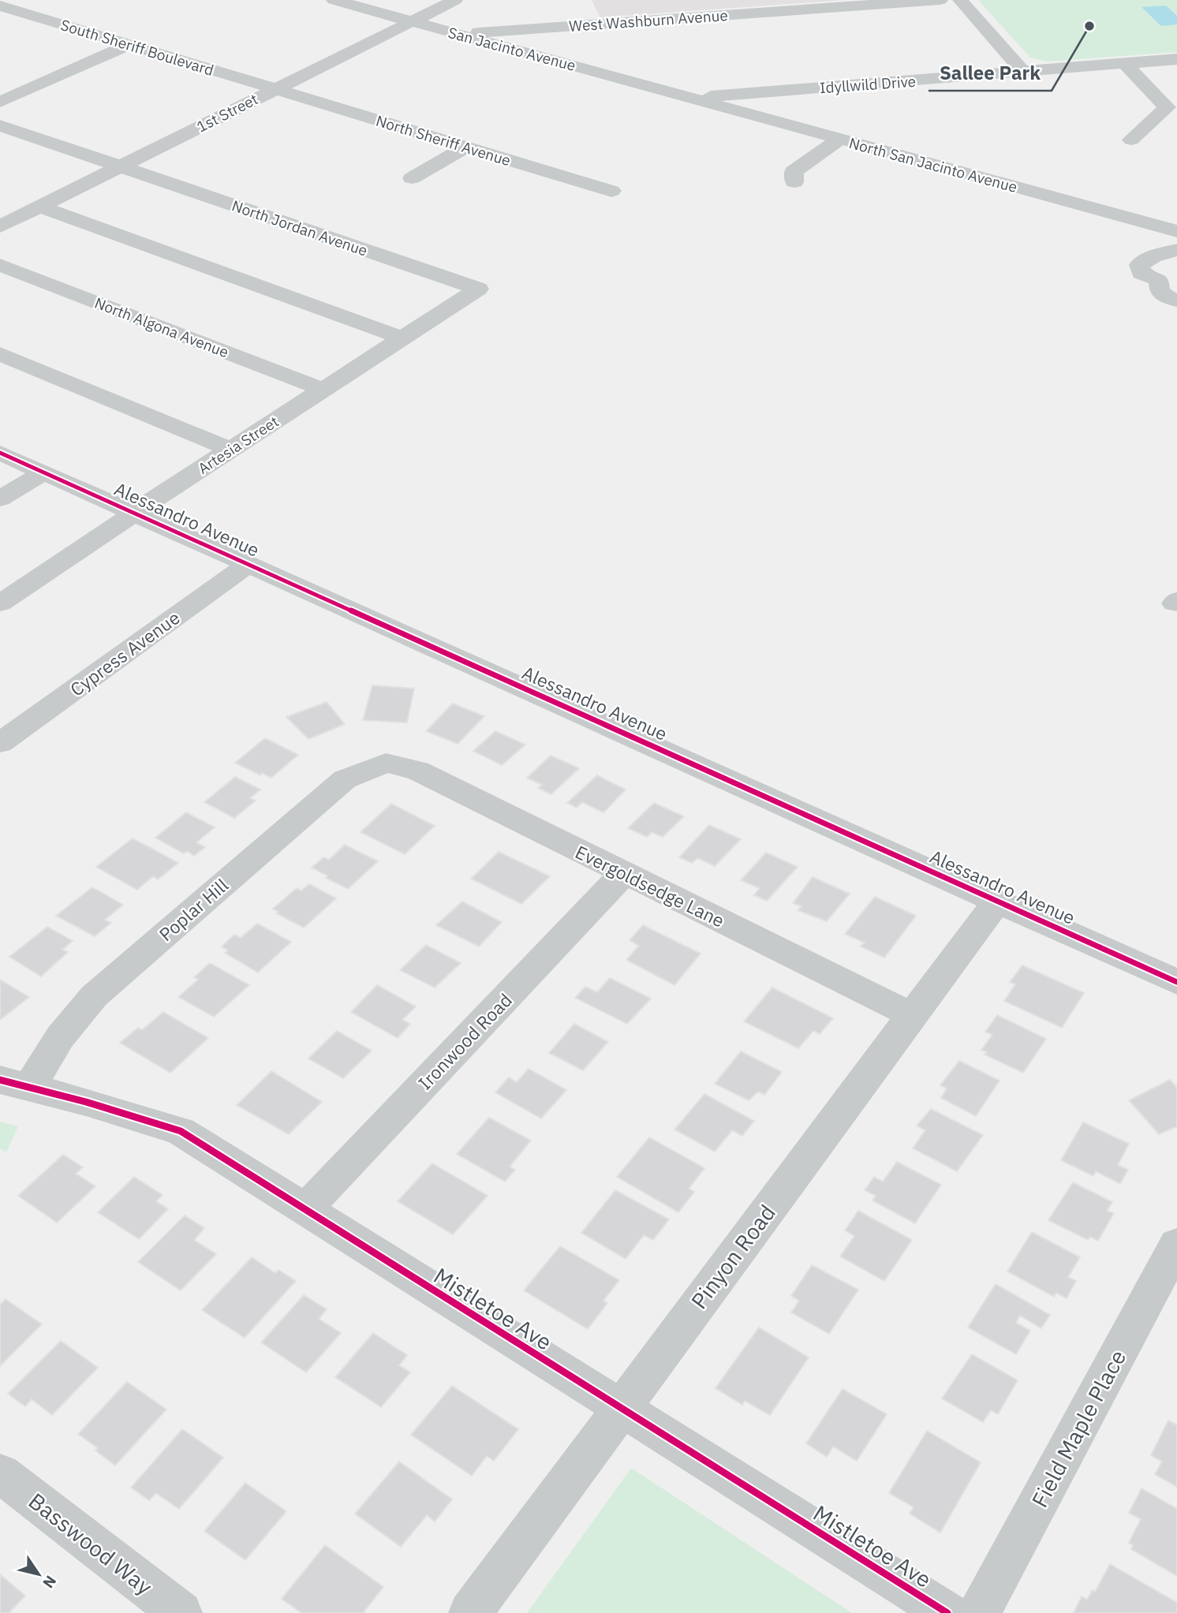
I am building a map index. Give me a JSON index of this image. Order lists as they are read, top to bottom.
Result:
{
  "streets": {
    "street": [
      "West Washburn Avenue",
      "South Sheriff Boulevard",
      "San Jacinto Avenue",
      "Idyllwild Drive",
      "1st Street",
      "North Sheriff Avenue",
      "North San Jacinto Avenue",
      "North Jordan Avenue",
      "North Algona Avenue",
      "Artesia Street",
      "Alessandro Avenue",
      "Cypress Avenue",
      "Evergoldsedge Lane",
      "Poplar Hill",
      "Ironwood Road",
      "Pinyon Road",
      "Mistletoe Ave",
      "Field Maple Place",
      "Basswood Way"
    ]
  },
  "crossings": [
    ["West Washburn Avenue", "San Jacinto Avenue"],
    ["South Sheriff Boulevard", "1st Street"],
    ["South Sheriff Boulevard", "North Sheriff Avenue"],
    ["San Jacinto Avenue", "Idyllwild Drive"],
    ["San Jacinto Avenue", "1st Street"],
    ["San Jacinto Avenue", "North San Jacinto Avenue"],
    ["Idyllwild Drive", "North San Jacinto Avenue"],
    ["1st Street", "North Sheriff Avenue"],
    ["1st Street", "North Jordan Avenue"],
    ["North Jordan Avenue", "Artesia Street"],
    ["North Algona Avenue", "Artesia Street"],
    ["Artesia Street", "Alessandro Avenue"],
    ["Alessandro Avenue", "Cypress Avenue"],
    ["Alessandro Avenue", "Pinyon Road"],
    ["Evergoldsedge Lane", "Poplar Hill"],
    ["Evergoldsedge Lane", "Ironwood Road"],
    ["Evergoldsedge Lane", "Pinyon Road"],
    ["Poplar Hill", "Mistletoe Ave"],
    ["Ironwood Road", "Mistletoe Ave"],
    ["Pinyon Road", "Mistletoe Ave"]
  ],
  "places": ["Sallee Park"],
  "north": "bottom right"
}
